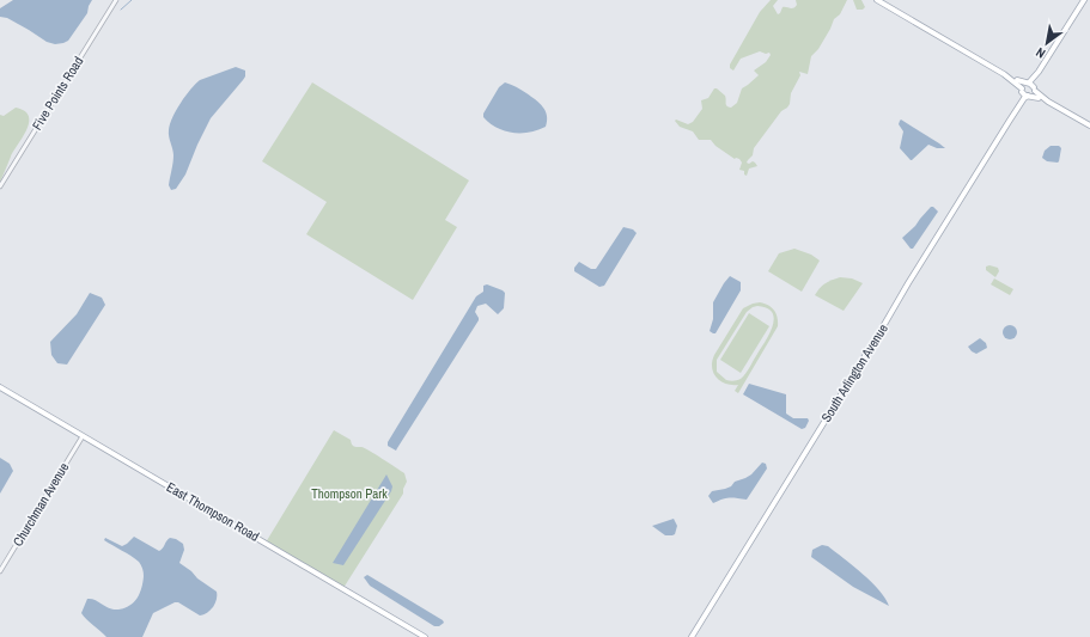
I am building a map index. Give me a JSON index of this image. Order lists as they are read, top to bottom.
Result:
{
  "streets": {
    "main road": ["South Arlington Avenue", "East Thompson Road"],
    "street": ["Five Points Road", "Churchman Avenue"]
  },
  "crossings": [
    ["Churchman Avenue", "East Thompson Road"]
  ],
  "parks": ["Thompson Park"],
  "north": "bottom left"
}
